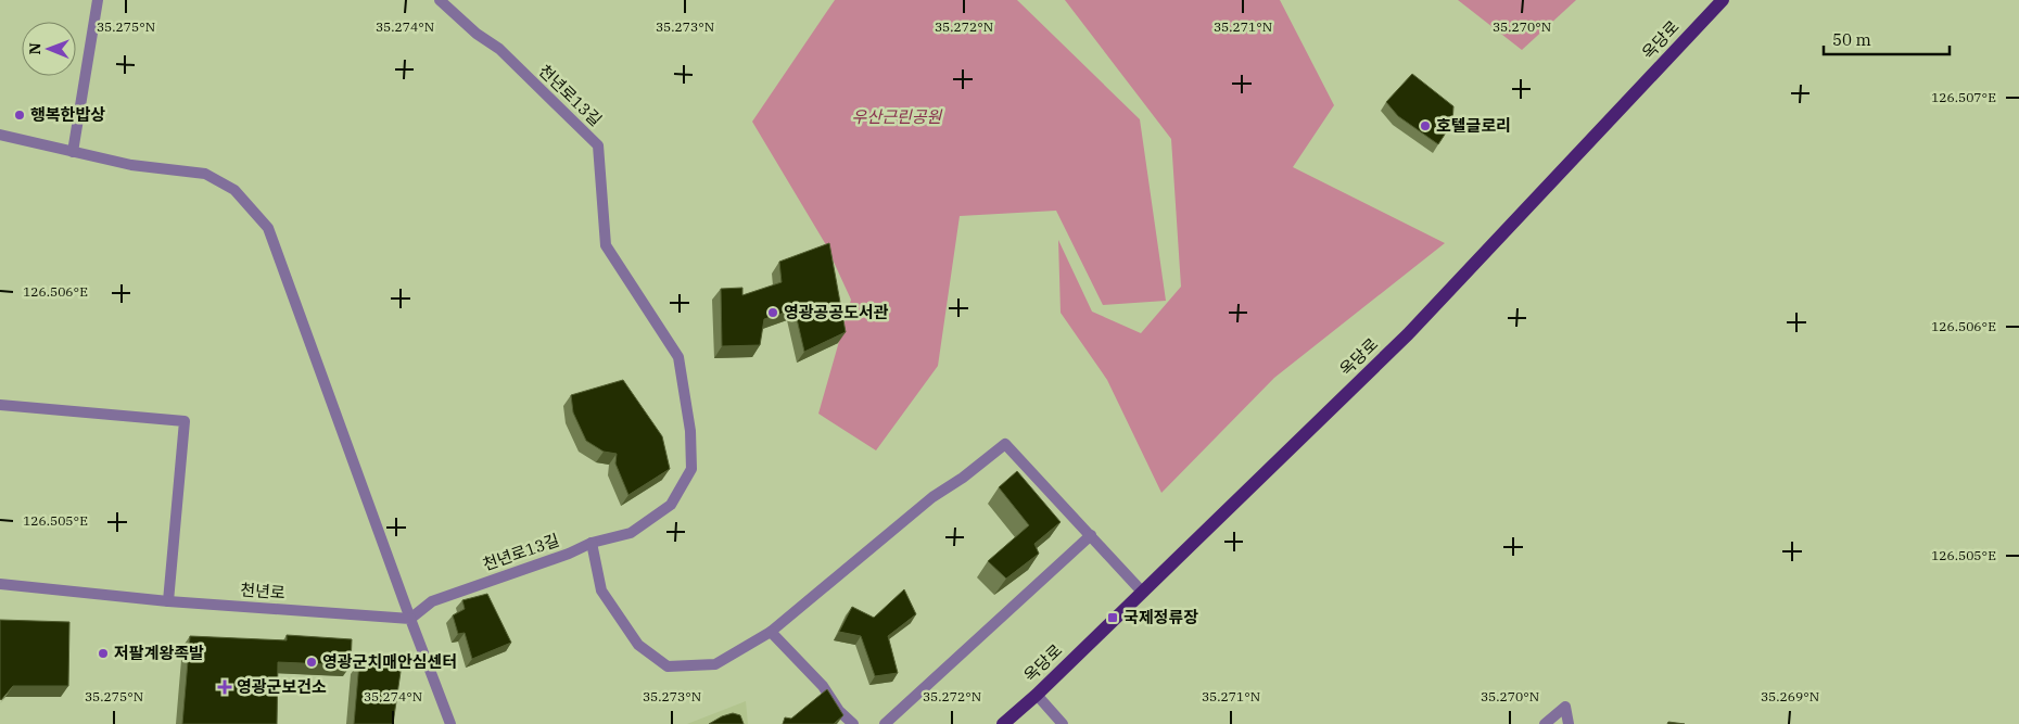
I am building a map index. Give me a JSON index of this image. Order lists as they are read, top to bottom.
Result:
{
  "streets": {
    "main road": ["옥당로"],
    "street": ["천년로13길", "천년로"]
  },
  "crossings": [
    ["천년로13길", "천년로"]
  ],
  "parks": ["우산근린공원"],
  "places": {
    "other": [
      "행복한밥상",
      "호텔글로리",
      "영광공공도서관",
      "저팔계왕족발",
      "영광군치매안심센터"
    ],
    "transit": ["국제정류장"],
    "health": ["영광군보건소"]
  },
  "scale_bar": "50 m",
  "north": "left",
  "coordinates": [
    "35.275°N",
    "35.274°N",
    "35.273°N",
    "35.272°N",
    "35.271°N",
    "35.270°N",
    "126.507°E",
    "126.506°E",
    "126.505°E",
    "35.269°N"
  ]
}
